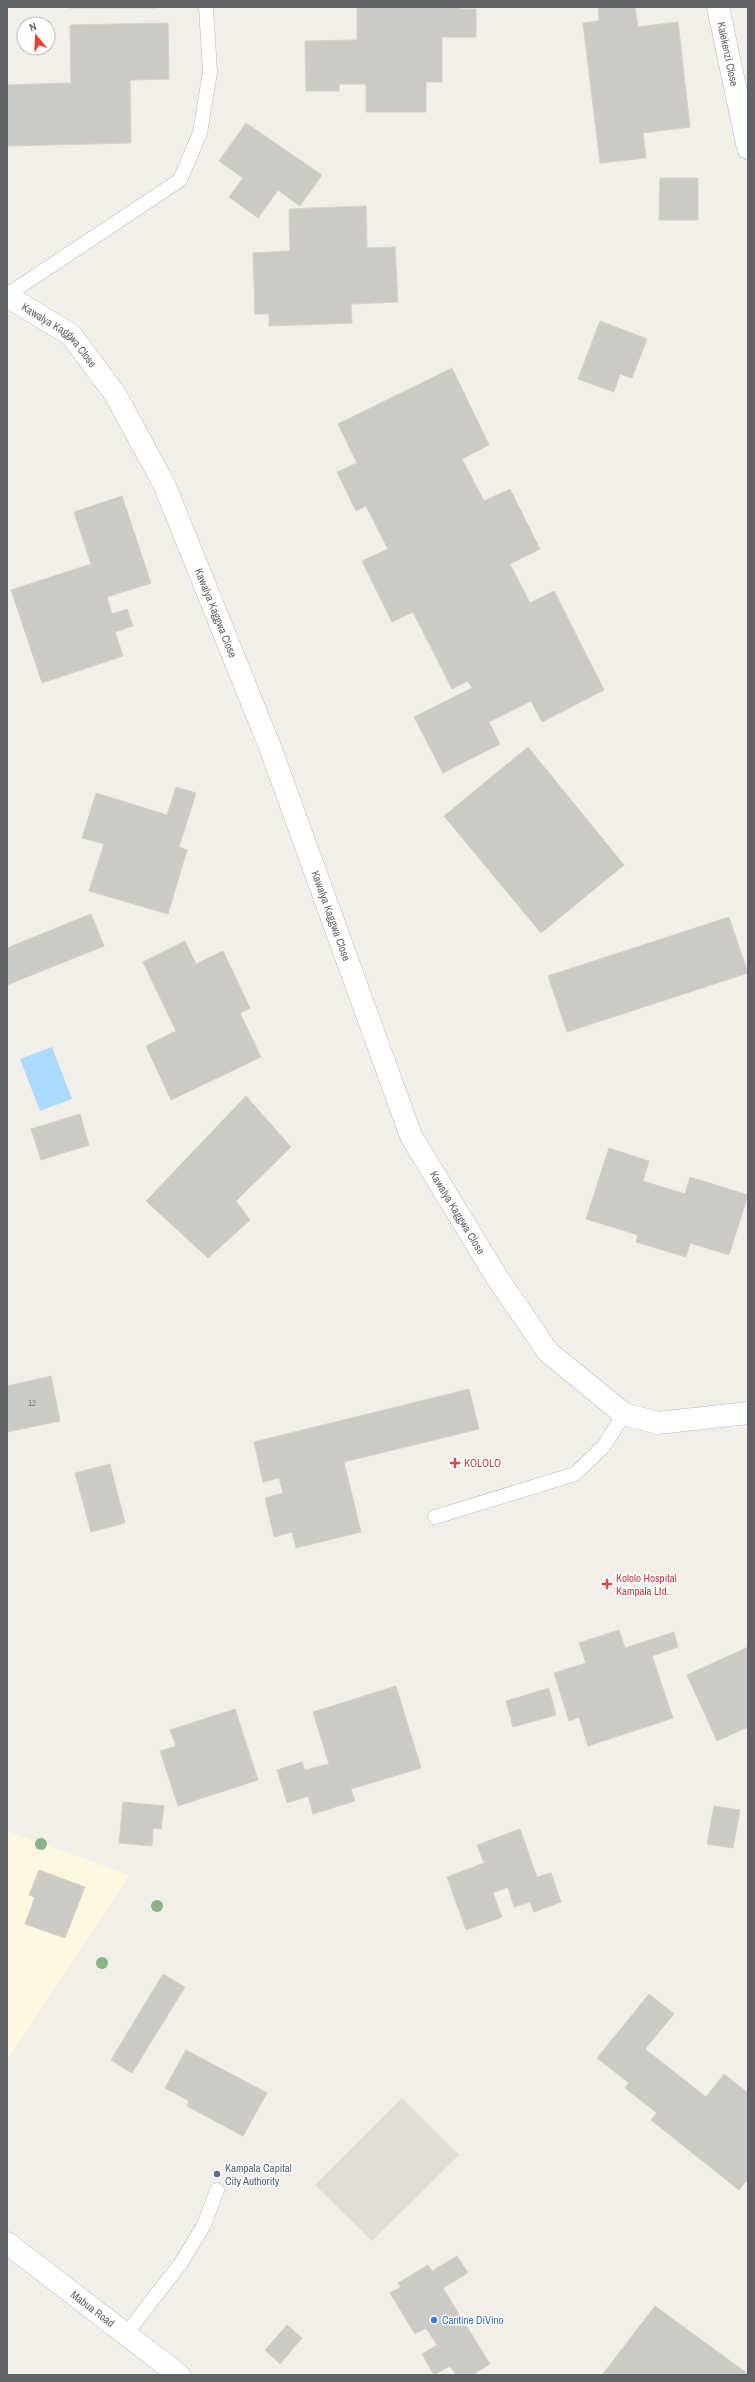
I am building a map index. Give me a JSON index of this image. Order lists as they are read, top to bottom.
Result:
{
  "streets": {
    "street": ["Kalekenzi Close", "Kawalya Kaggwa Close", "Mabua Road"]
  },
  "places": {
    "health": ["KOLOLO", "Kololo Hospital Kampala Ltd."],
    "other": ["Kampala Capital City Authority", "Cantine DiVino"]
  },
  "house_numbers": ["12"],
  "north": "top"
}
